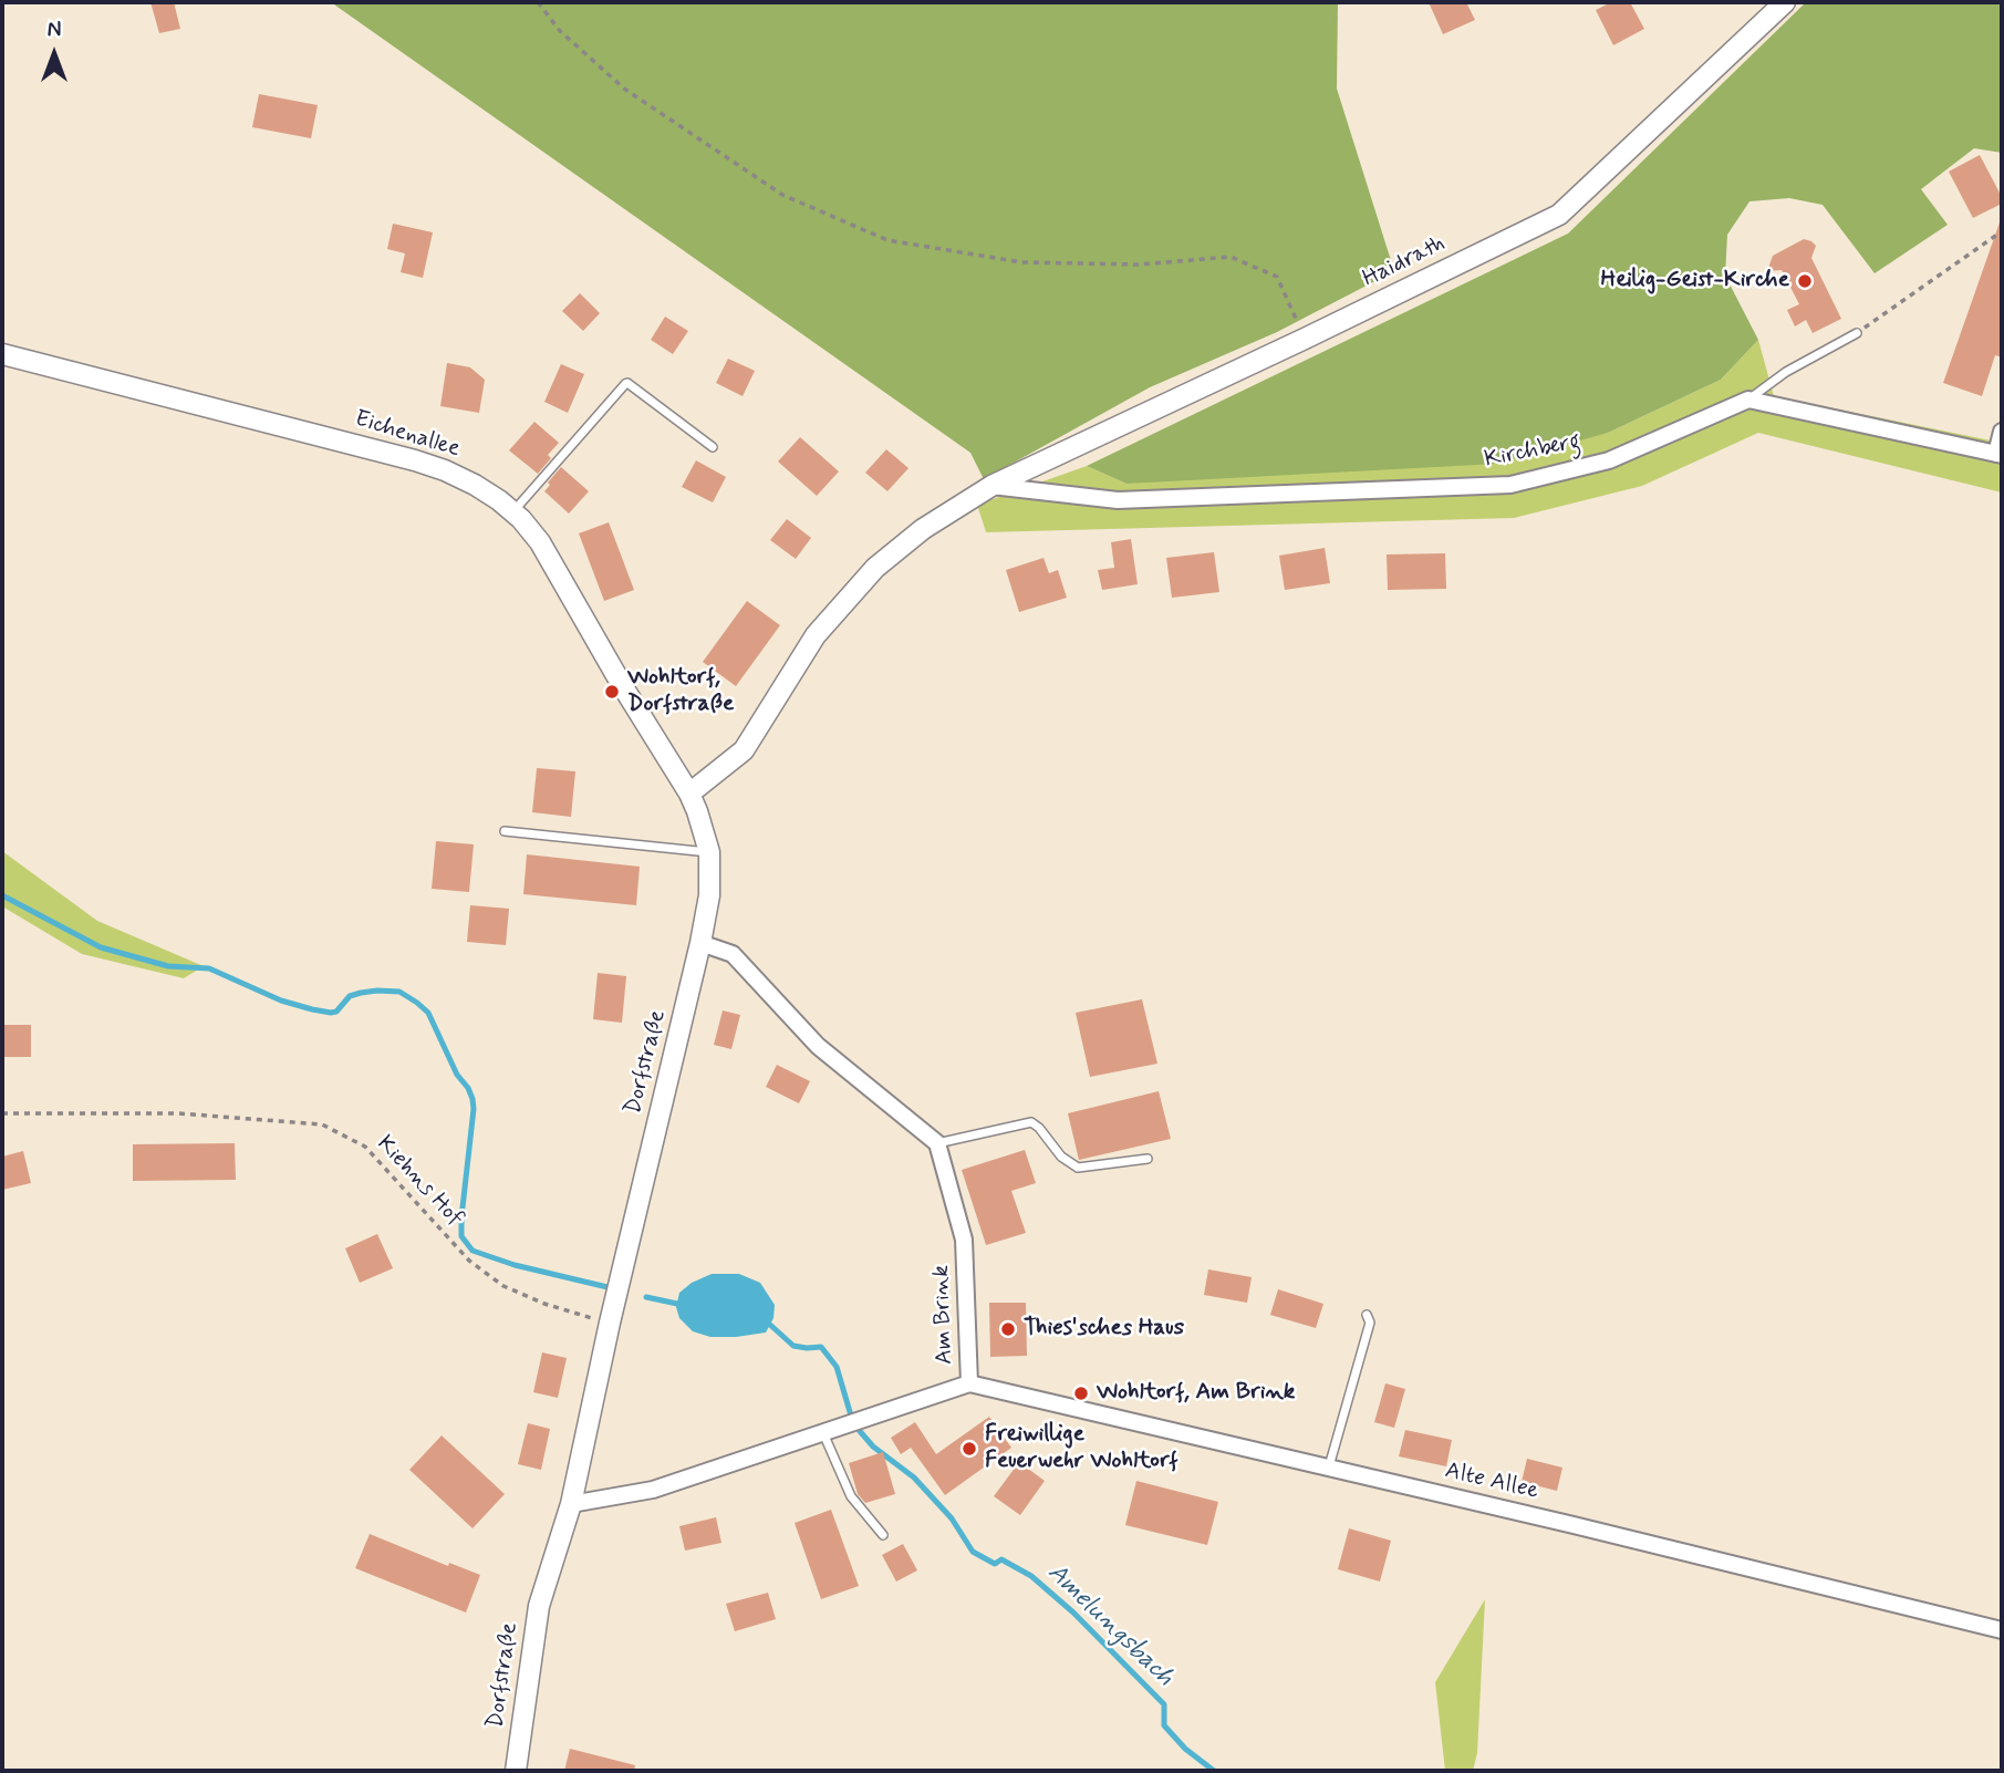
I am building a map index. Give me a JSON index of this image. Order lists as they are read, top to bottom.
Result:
{
  "streets": {
    "street": [
      "Haidrath",
      "Eichenallee",
      "Kirchberg",
      "Dorfstraße",
      "Am Brink",
      "Alte Allee"
    ],
    "path": ["Kiehns Hof"]
  },
  "crossings": [
    ["Haidrath", "Kirchberg"],
    ["Eichenallee", "Dorfstraße"],
    ["Dorfstraße", "Kiehns Hof"],
    ["Dorfstraße", "Am Brink"],
    ["Am Brink", "Alte Allee"]
  ],
  "water": ["Amelungsbach"],
  "places": [
    "Heilig-Geist-Kirche",
    "Wohltorf, Dorfstraße",
    "Thies'sches Haus",
    "Wohltorf, Am Brink",
    "Freiwillige Feuerwehr Wohltorf"
  ],
  "north": "top"
}
